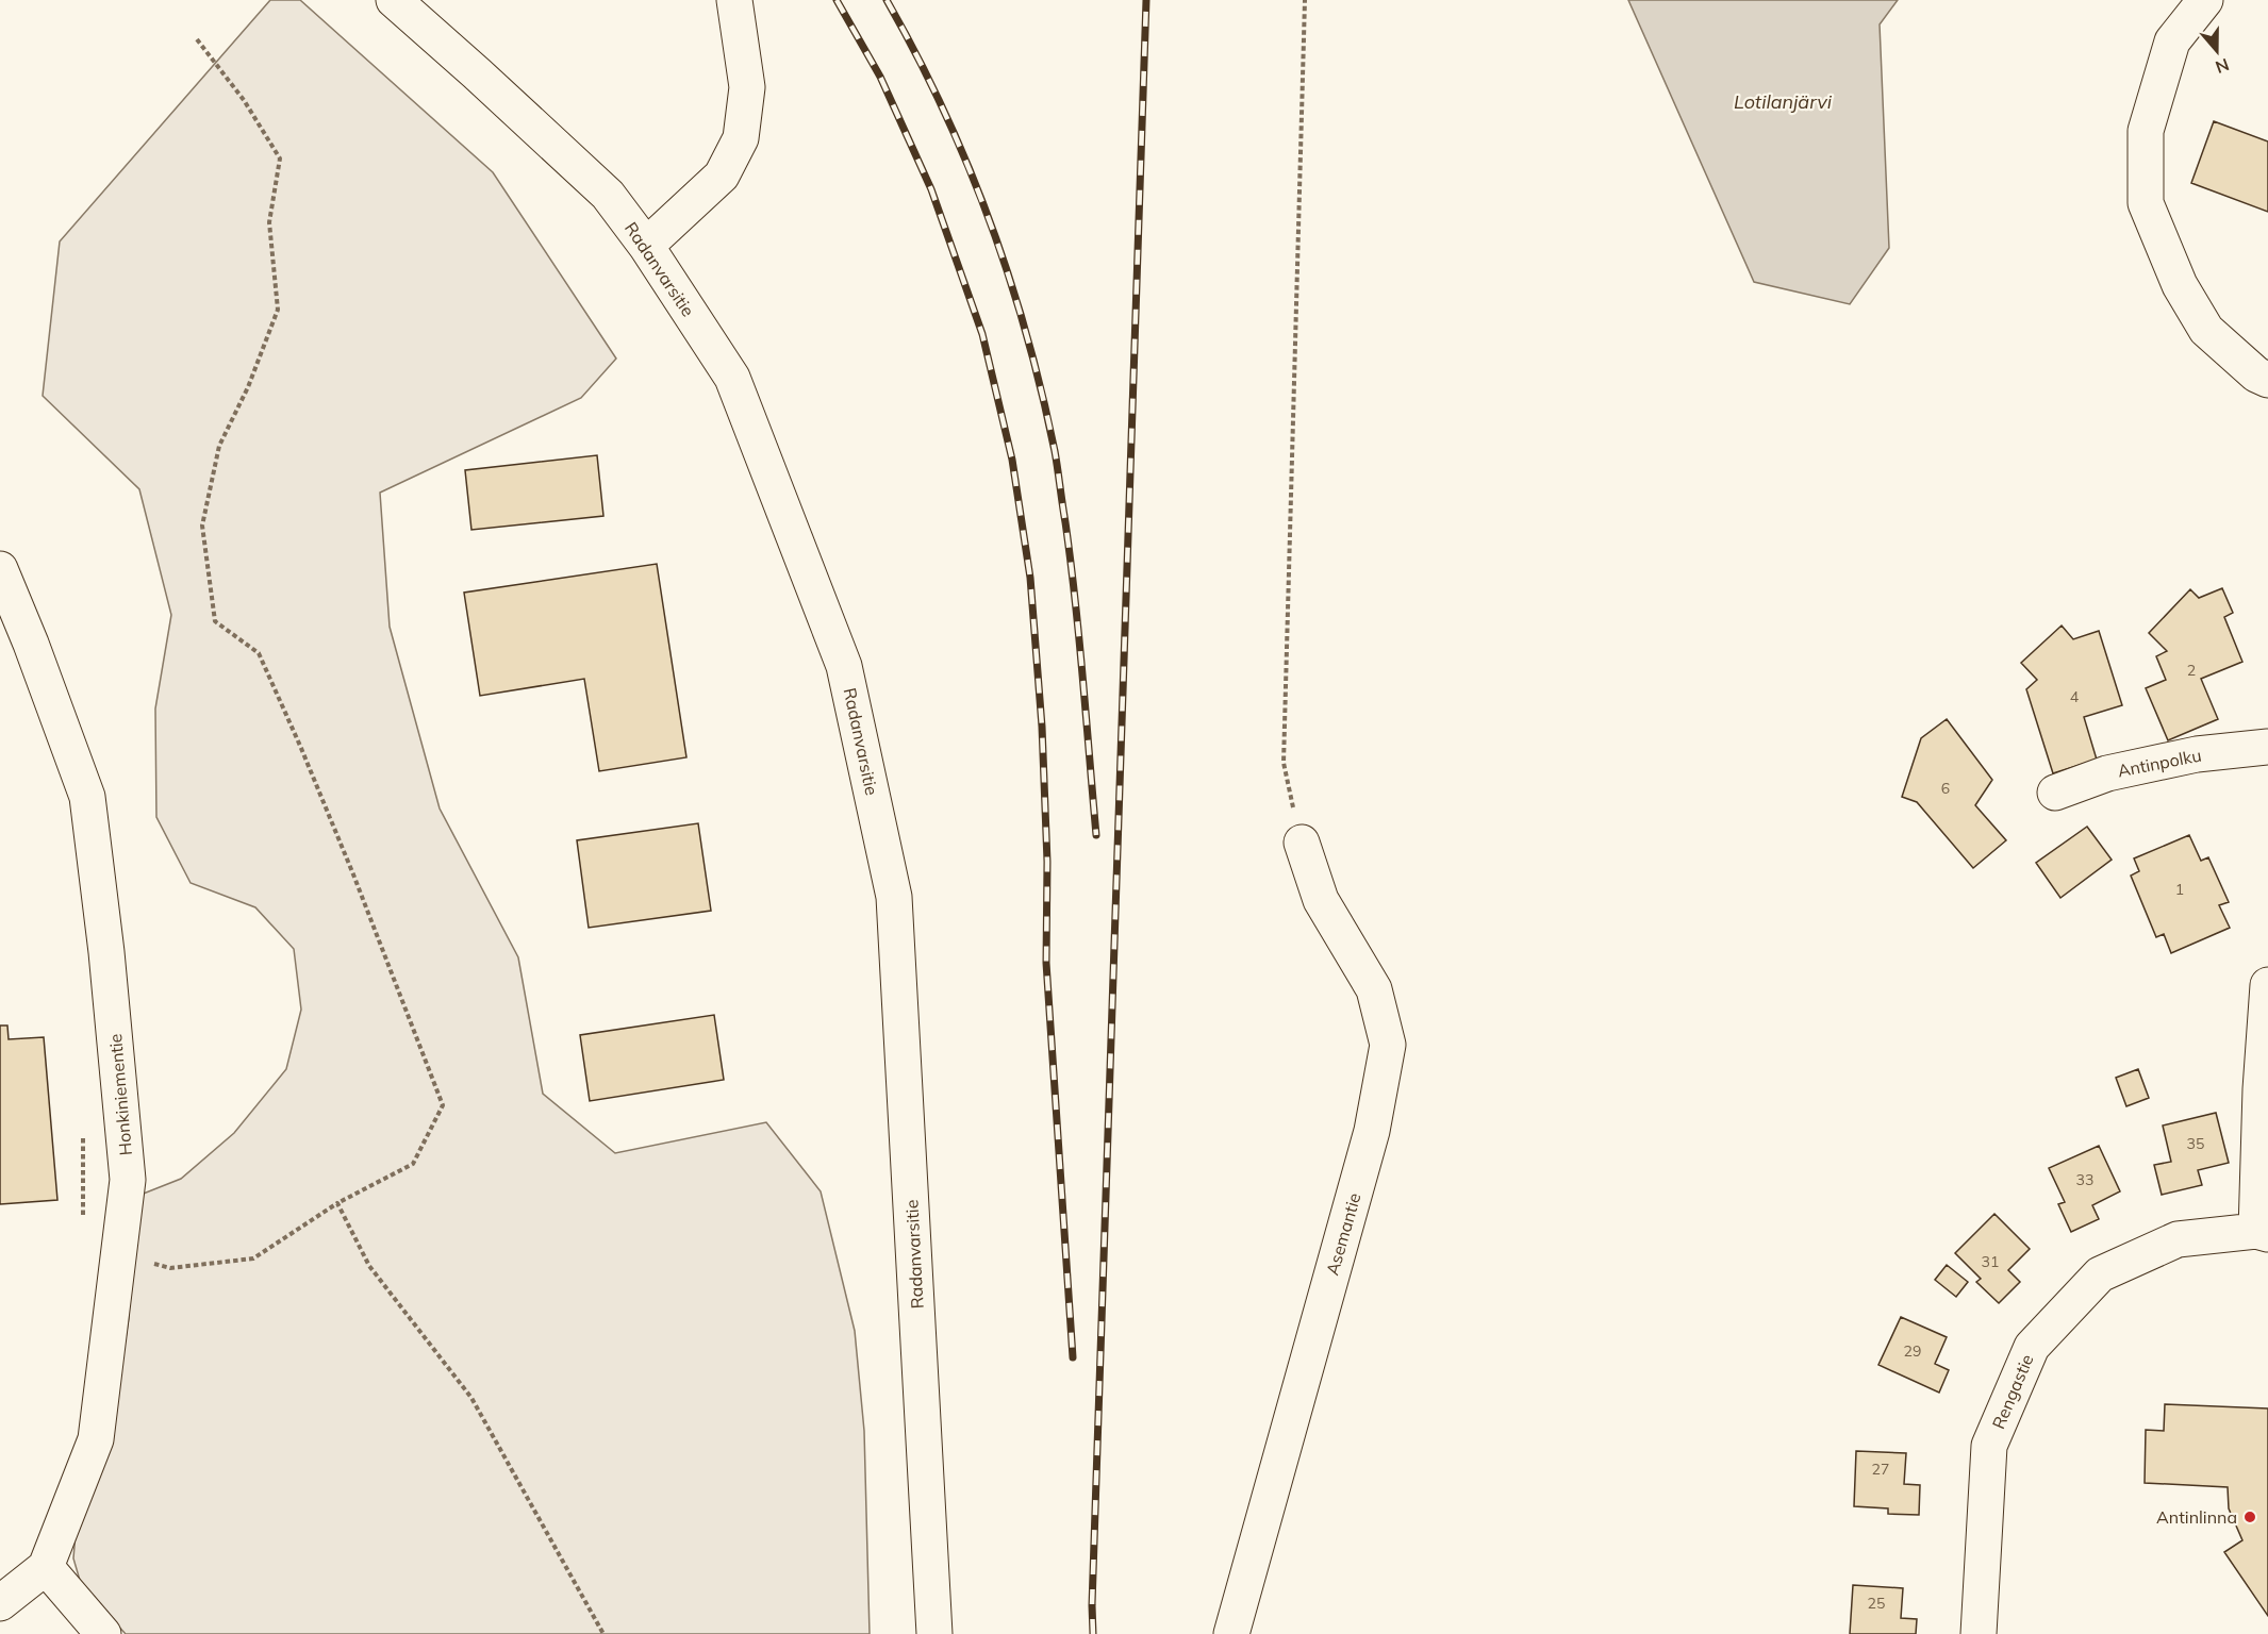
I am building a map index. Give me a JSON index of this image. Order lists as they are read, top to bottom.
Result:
{
  "streets": {
    "street": [
      "Radanvarsitie",
      "Antinpolku",
      "Honkiniementie",
      "Asemantie",
      "Rengastie"
    ]
  },
  "water": ["Lotilanjärvi"],
  "places": ["Antinlinna"],
  "house_numbers": [
    "2",
    "4",
    "6",
    "1",
    "35",
    "33",
    "31",
    "29",
    "27",
    "25"
  ],
  "north": "bottom"
}
